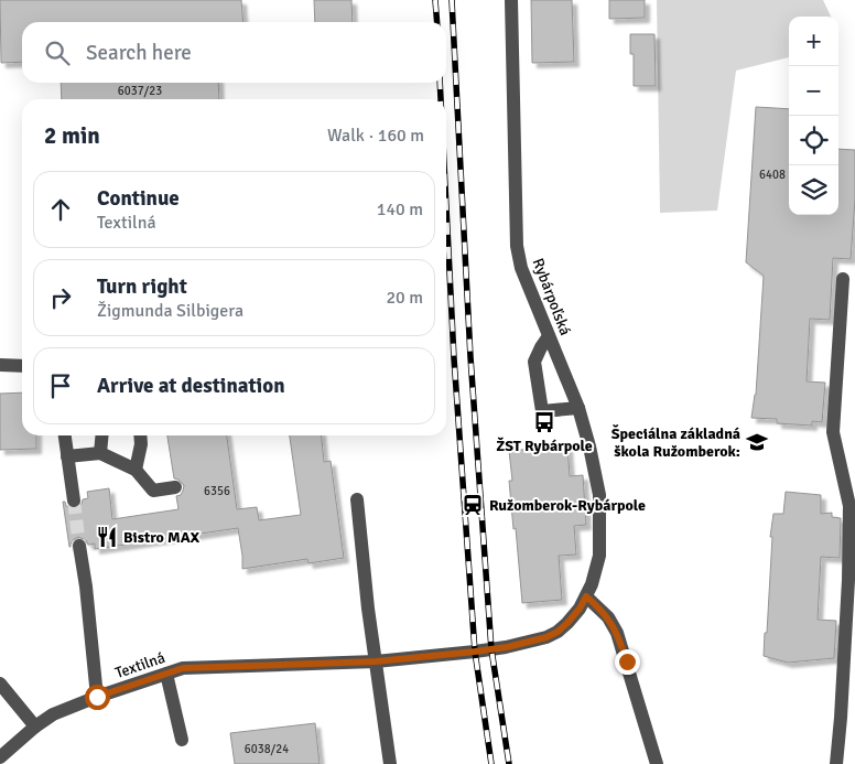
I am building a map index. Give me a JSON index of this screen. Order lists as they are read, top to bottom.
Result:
{
  "streets": {
    "street": ["Rybárpoľská", "Textilná"]
  },
  "crossings": [
    ["Rybárpoľská", "Textilná"]
  ],
  "places": {
    "bus stop": ["ŽST Rybárpole"],
    "school or university": ["Špeciálna základná škola Ružomberok:"],
    "station": ["Ružomberok-Rybárpole"],
    "restaurant": ["Bistro MAX"]
  },
  "house_numbers": [
    "6037/23",
    "6408",
    "6356",
    "6038/24"
  ],
  "page": {
    "map_buttons": ["+", "−"],
    "search": "Search here",
    "heading": ["2 min", "Walk · 160 m"],
    "list": [
      ["Continue", "Textilná", "140 m"],
      ["Turn right", "Žigmunda Silbigera", "20 m"],
      "Arrive at destination"
    ]
  }
}
